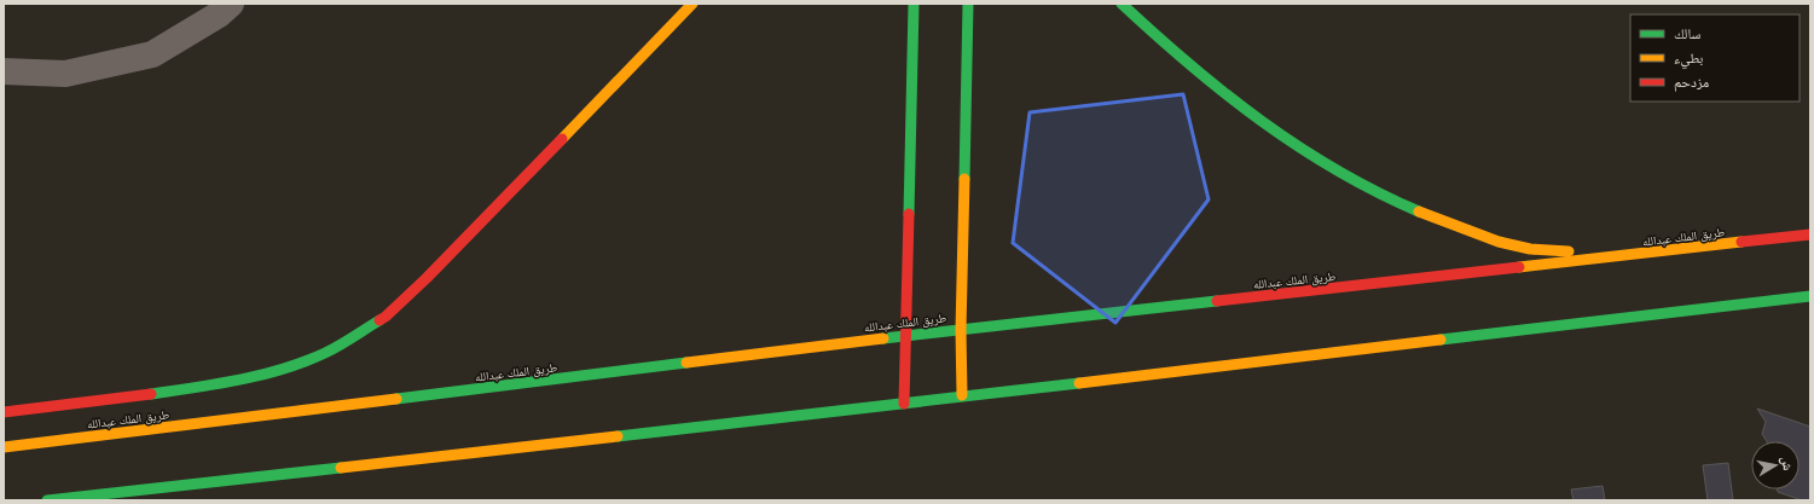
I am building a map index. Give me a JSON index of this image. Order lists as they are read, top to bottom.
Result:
{
  "streets": {
    "street": ["طريق الملك عبدالله"]
  },
  "legend": ["سالك", "بطيء", "مزدحم"],
  "north": "right"
}
